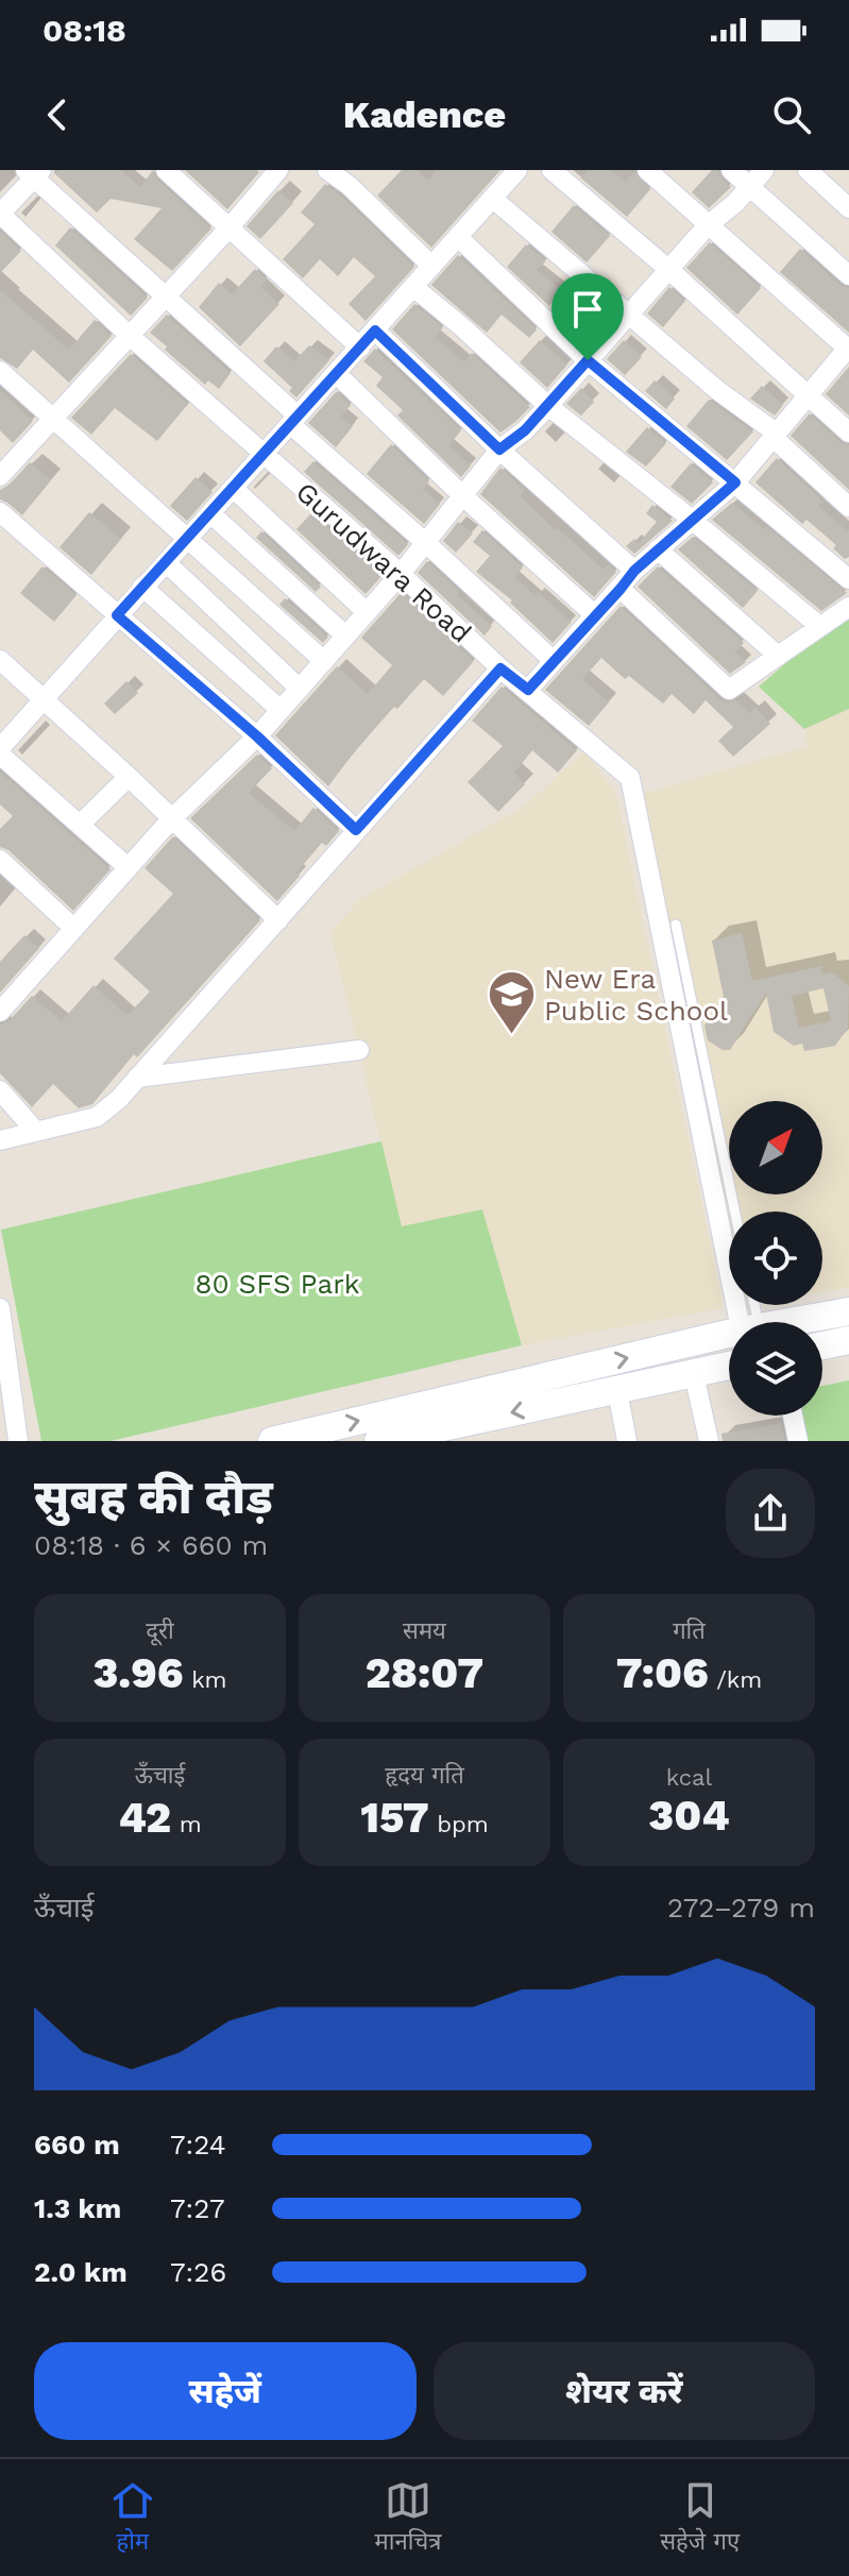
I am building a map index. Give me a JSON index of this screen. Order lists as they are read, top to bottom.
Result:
{
  "streets": {
    "street": ["Gurudwara Road"]
  },
  "parks": ["80 SFS Park"],
  "places": {
    "school or university": ["New Era Public School"]
  },
  "north": "top right",
  "page": {
    "status": "08:18",
    "header": "Kadence",
    "heading": ["सुबह की दौड़", "08:18 · 6 × 660 m"],
    "stats": [
      ["दूरी", "3.96 km"],
      ["समय", "28:07"],
      ["गति", "7:06 /km"],
      ["ऊँचाई", "42 m"],
      ["हृदय गति", "157 bpm"],
      ["kcal", "304"]
    ],
    "chart": ["ऊँचाई", "272–279 m"],
    "list": [
      {
        "name": "660 m",
        "note": "7:24"
      },
      {
        "name": "1.3 km",
        "note": "7:27"
      },
      {
        "name": "2.0 km",
        "note": "7:26"
      }
    ],
    "buttons": ["सहेजें", "शेयर करें"],
    "tabs": ["होम", "मानचित्र", "सहेजे गए"]
  }
}
